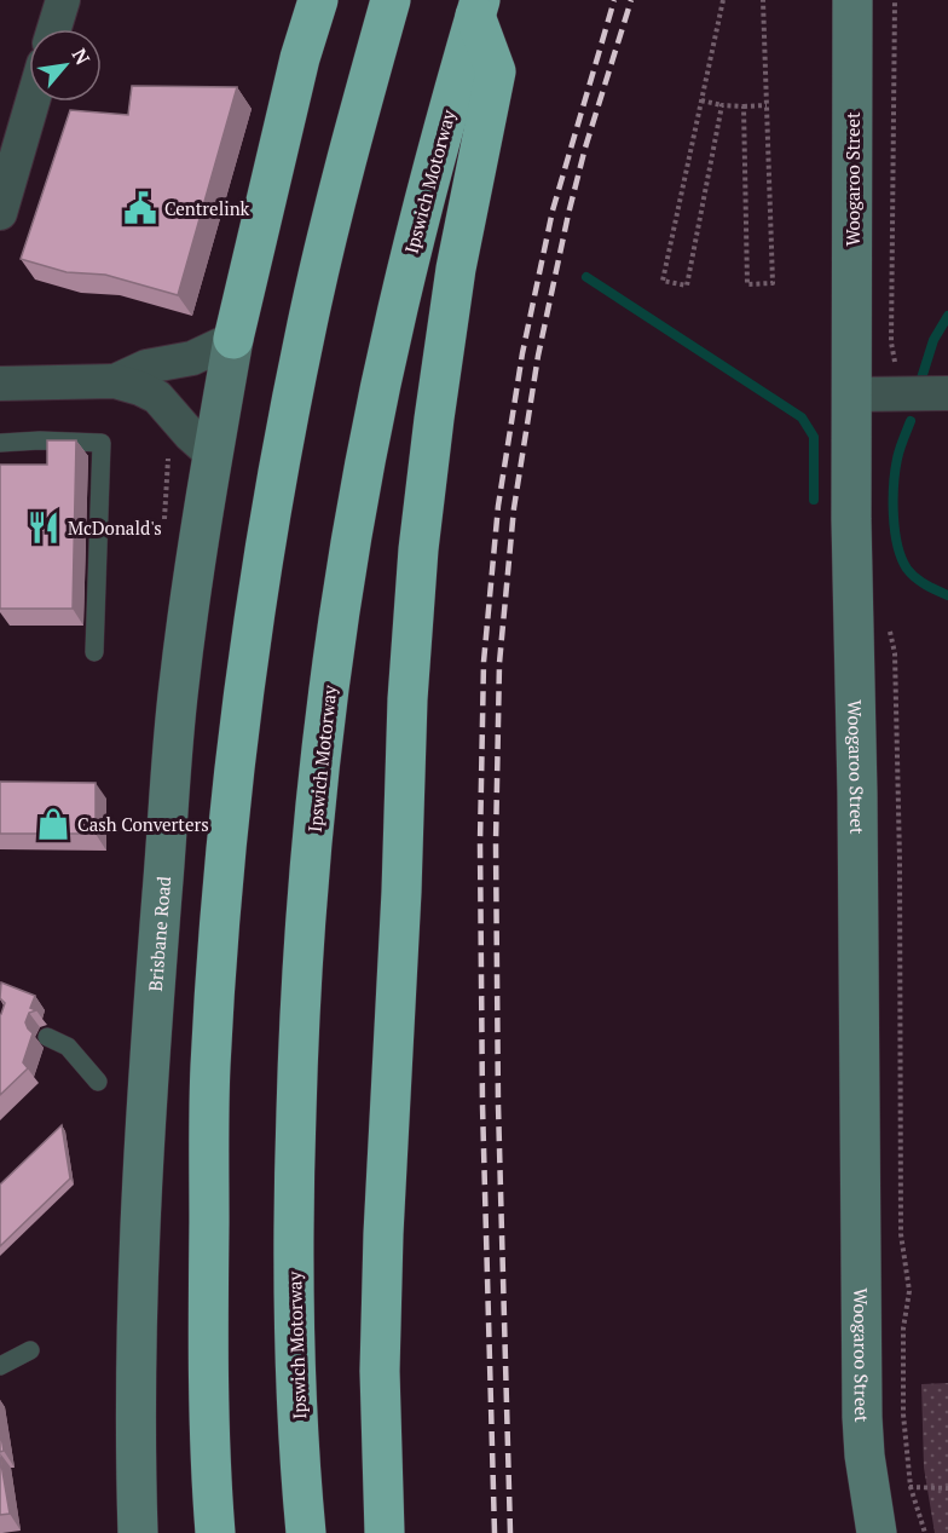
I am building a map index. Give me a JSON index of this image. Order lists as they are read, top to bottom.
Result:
{
  "streets": {
    "highway": ["Ipswich Motorway"],
    "street": ["Woogaroo Street", "Brisbane Road"]
  },
  "places": {
    "public building": ["Centrelink"],
    "restaurant": ["McDonald's"],
    "shop": ["Cash Converters"]
  },
  "north": "top right"
}
